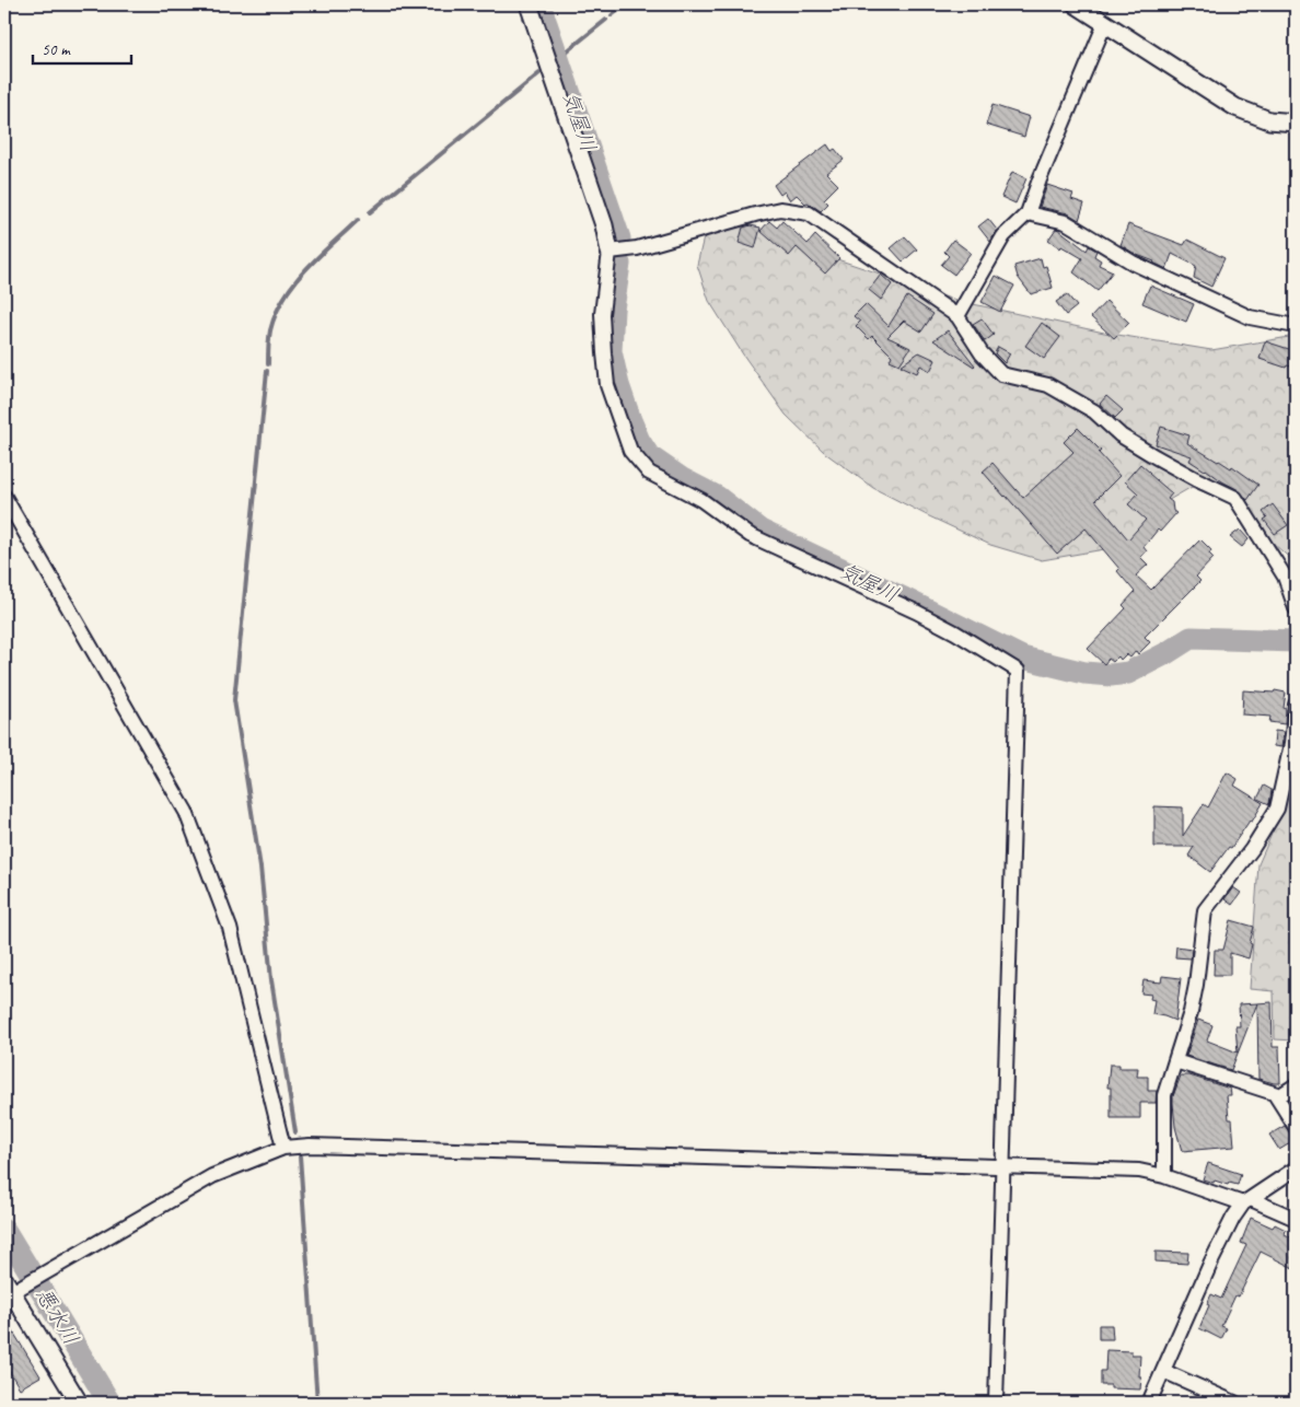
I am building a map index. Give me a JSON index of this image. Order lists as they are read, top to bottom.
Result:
{
  "water": ["気屋川", "悪水川"],
  "scale_bar": "50 m"
}
